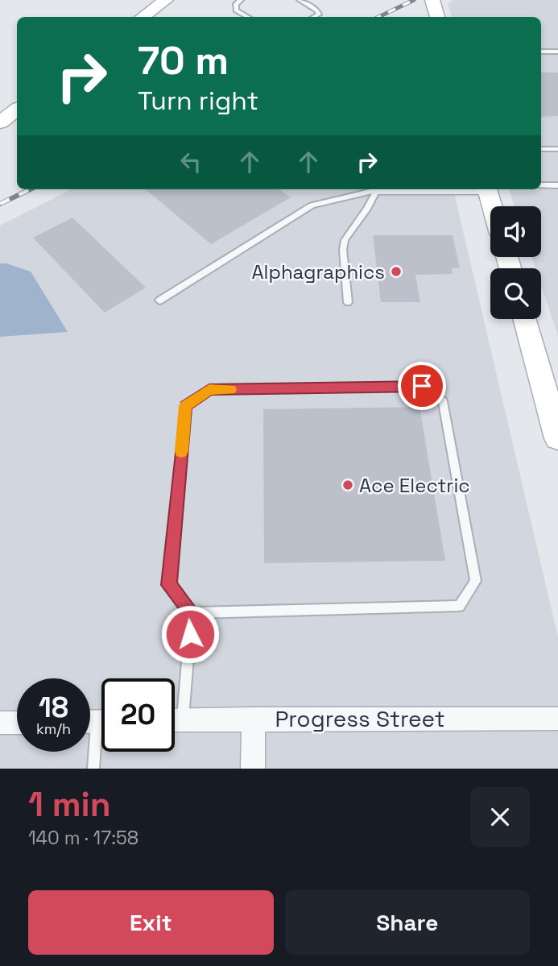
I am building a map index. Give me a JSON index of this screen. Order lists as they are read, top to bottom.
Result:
{
  "streets": {
    "street": ["Progress Street"]
  },
  "places": ["Alphagraphics", "Ace Electric"],
  "page": {
    "turn": ["70 m", "Turn right"],
    "speed": "18 km/h",
    "limit": "20",
    "heading": ["1 min", "140 m · 17:58"],
    "buttons": ["Exit", "Share"]
  }
}
